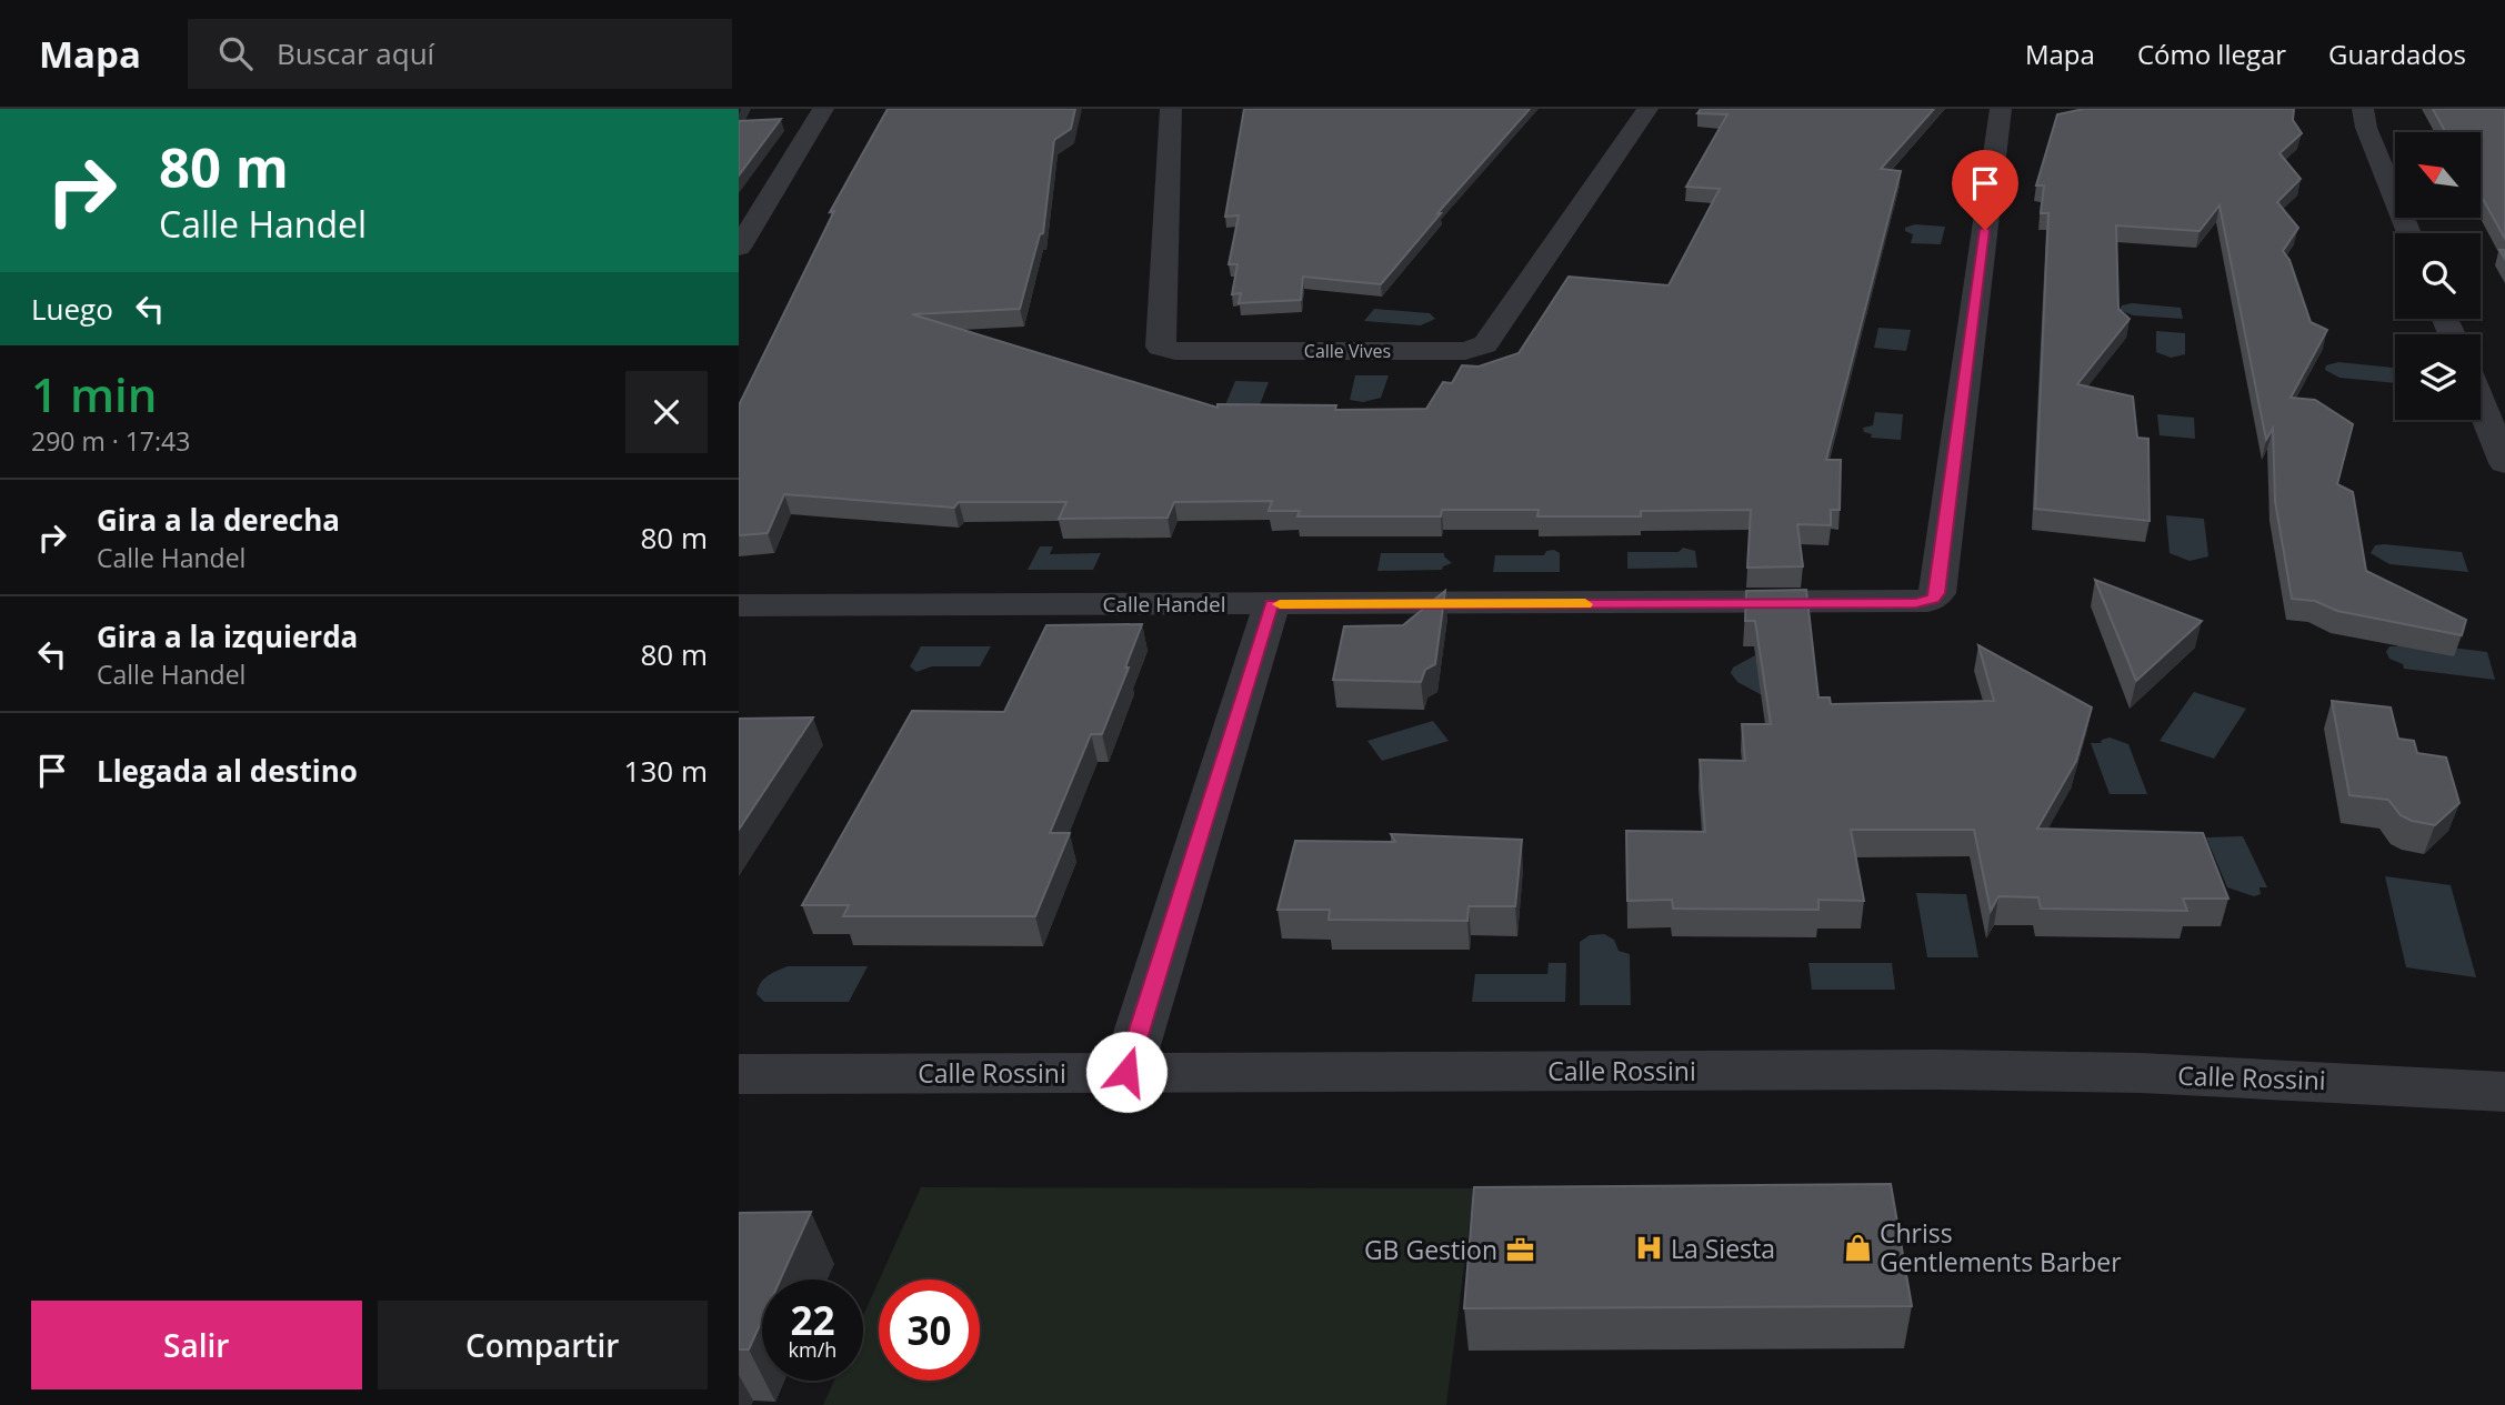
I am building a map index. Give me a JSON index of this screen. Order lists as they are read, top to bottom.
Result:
{
  "streets": {
    "street": ["Calle Vives", "Calle Handel", "Calle Rossini"]
  },
  "places": {
    "shop": ["Chriss Gentlements Barber"],
    "hospital": ["La Siesta"],
    "office": ["GB Gestion"]
  },
  "north": "top left",
  "page": {
    "header": "Mapa",
    "search": "Buscar aquí",
    "nav": ["Mapa", "Cómo llegar", "Guardados"],
    "turn": ["80 m", "Calle Handel"],
    "then": "Luego",
    "heading": ["1 min", "290 m · 17:43"],
    "list": [
      {
        "name": "Gira a la derecha",
        "note": "Calle Handel",
        "value": "80 m"
      },
      {
        "name": "Gira a la izquierda",
        "note": "Calle Handel",
        "value": "80 m"
      },
      {
        "name": "Llegada al destino",
        "value": "130 m"
      }
    ],
    "speed": "22 km/h",
    "limit": "30",
    "buttons": ["Salir", "Compartir"]
  }
}
